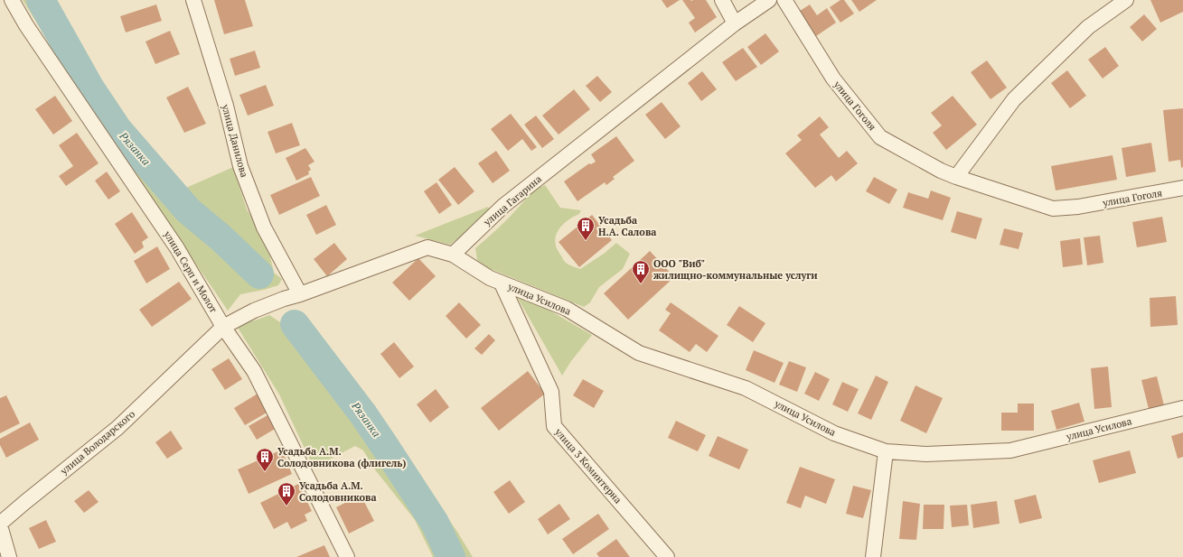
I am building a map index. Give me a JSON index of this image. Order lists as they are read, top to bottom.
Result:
{
  "streets": {
    "street": [
      "улица Гоголя",
      "улица Данилова",
      "улица Гагарина",
      "улица Серп и Молот",
      "улица Усилова",
      "улица Володарского",
      "улица 3 Коминтерна"
    ]
  },
  "crossings": [
    ["улица Гагарина", "улица Усилова"],
    ["улица Серп и Молот", "улица Володарского"],
    ["улица Усилова", "улица 3 Коминтерна"]
  ],
  "water": ["Рязанка"],
  "places": {
    "building": [
      "Усадьба Н.А. Салова",
      "ООО \"Виб\" жилищно-коммунальные услуги",
      "Усадьба А.М. Солодовникова (флигель)",
      "Усадьба А.М. Солодовникова"
    ]
  }
}
